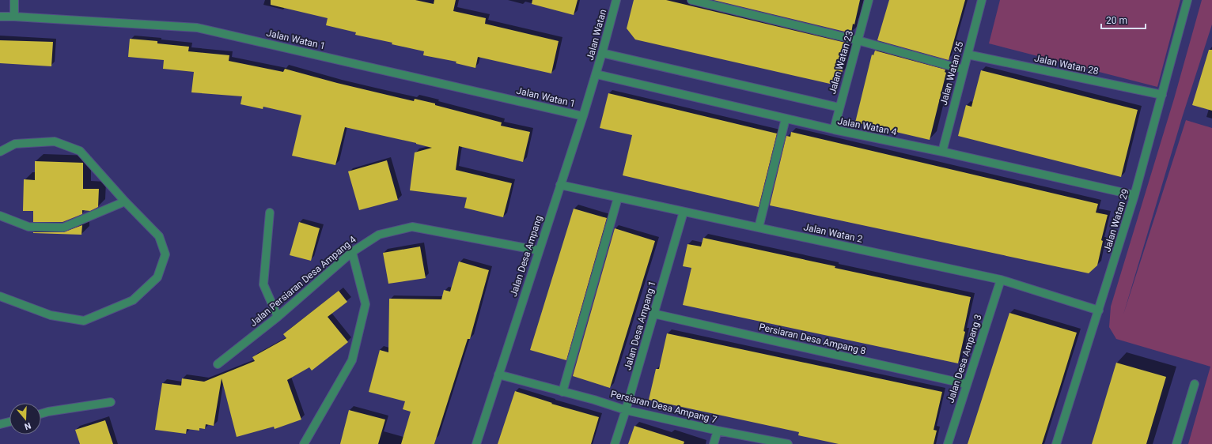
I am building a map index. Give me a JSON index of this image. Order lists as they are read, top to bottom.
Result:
{
  "streets": {
    "street": [
      "Jalan Watan",
      "Jalan Watan 1",
      "Jalan Watan 23",
      "Jalan Watan 28",
      "Jalan Watan 25",
      "Jalan Watan 4",
      "Jalan Watan 29",
      "Jalan Watan 2",
      "Jalan Desa Ampang",
      "Jalan Persiaran Desa Ampang 4",
      "Jalan Desa Ampang 1",
      "Persiaran Desa Ampang 8",
      "Jalan Desa Ampang 3",
      "Persiaran Desa Ampang 7"
    ]
  },
  "crossings": [
    ["Jalan Watan", "Jalan Watan 4"],
    ["Jalan Watan", "Jalan Desa Ampang"],
    ["Jalan Watan 1", "Jalan Desa Ampang"],
    ["Jalan Watan 23", "Jalan Watan 4"],
    ["Jalan Watan 28", "Jalan Watan 25"],
    ["Jalan Watan 28", "Jalan Watan 29"],
    ["Jalan Watan 25", "Jalan Watan 4"],
    ["Jalan Watan 4", "Jalan Watan 29"],
    ["Jalan Watan 4", "Jalan Desa Ampang"],
    ["Jalan Watan 29", "Jalan Watan 2"],
    ["Jalan Watan 2", "Jalan Desa Ampang"],
    ["Jalan Watan 2", "Jalan Desa Ampang 1"],
    ["Jalan Watan 2", "Jalan Desa Ampang 3"],
    ["Jalan Desa Ampang", "Jalan Persiaran Desa Ampang 4"],
    ["Jalan Desa Ampang", "Persiaran Desa Ampang 7"],
    ["Jalan Desa Ampang 1", "Persiaran Desa Ampang 8"],
    ["Jalan Desa Ampang 1", "Persiaran Desa Ampang 7"],
    ["Persiaran Desa Ampang 8", "Jalan Desa Ampang 3"]
  ],
  "scale_bar": "20 m",
  "north": "bottom"
}
